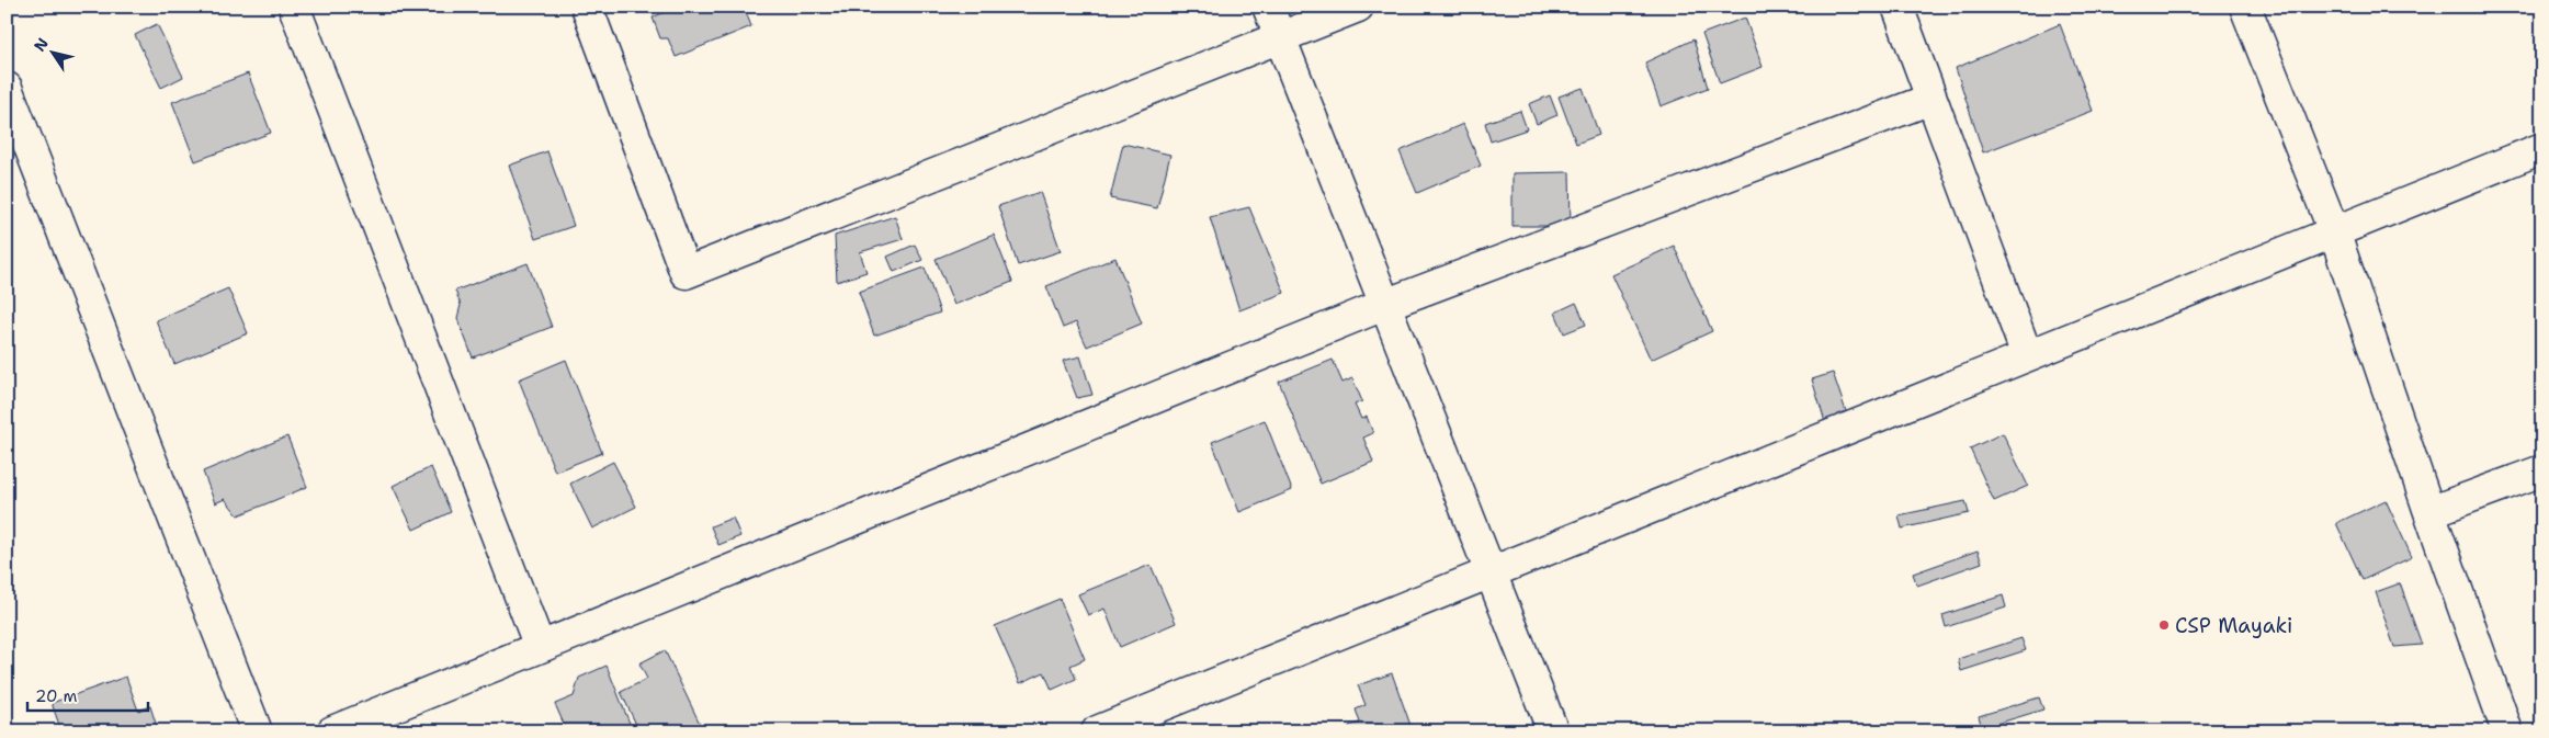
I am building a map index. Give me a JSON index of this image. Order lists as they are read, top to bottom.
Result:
{
  "places": ["CSP Mayaki"],
  "scale_bar": "20 m",
  "north": "top left"
}
